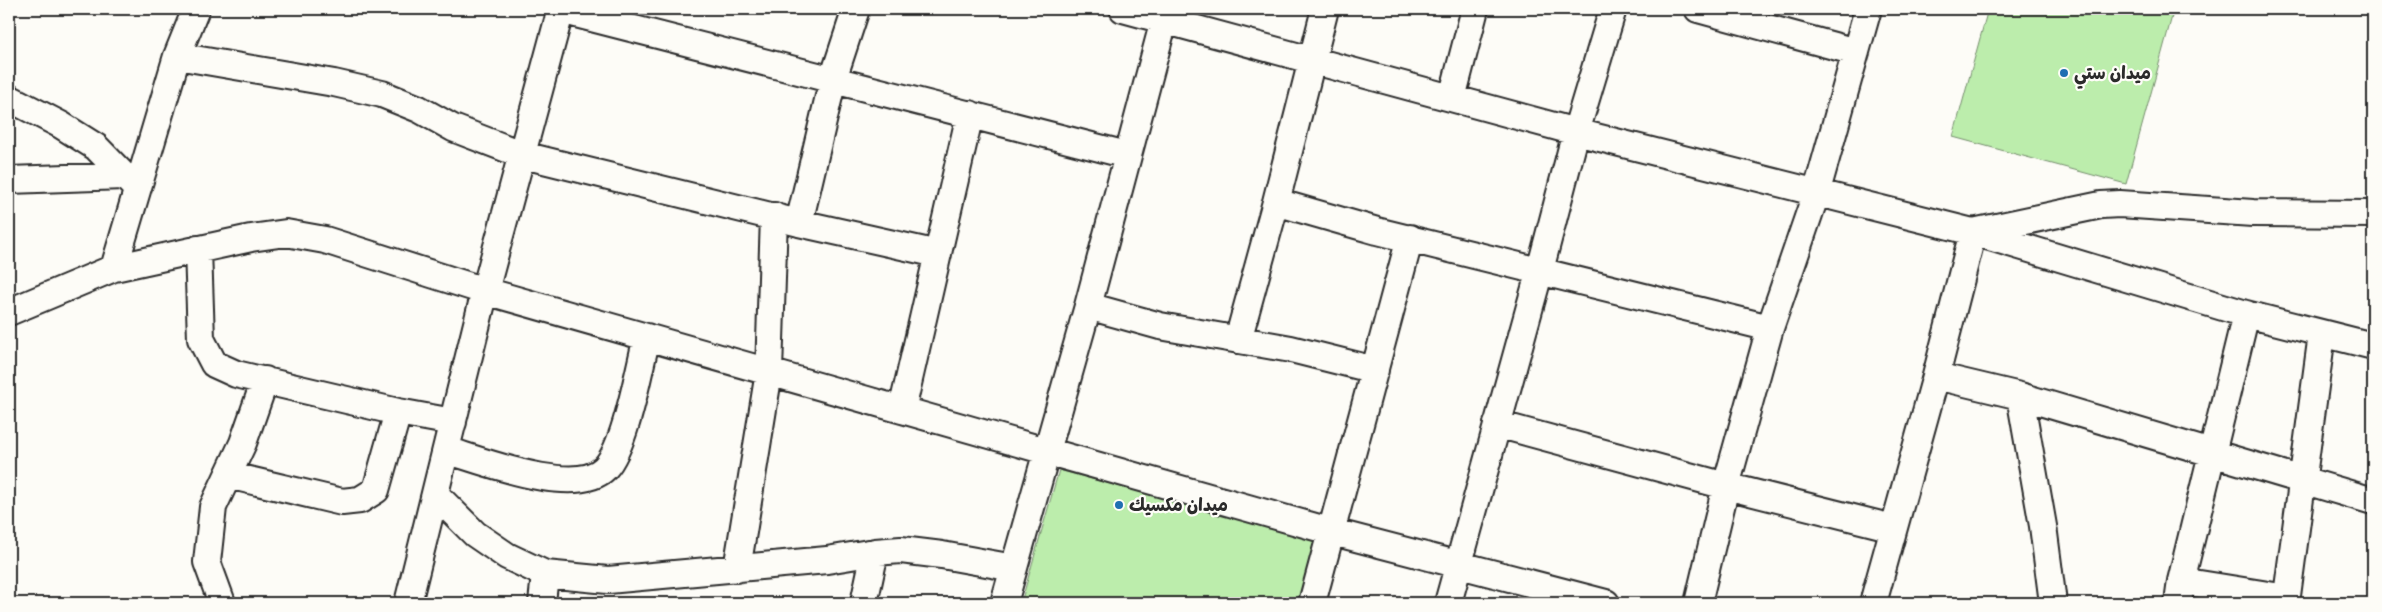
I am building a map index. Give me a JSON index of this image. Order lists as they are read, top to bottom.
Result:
{
  "places": ["ميدان ستي", "ميدان مكسيك"]
}
